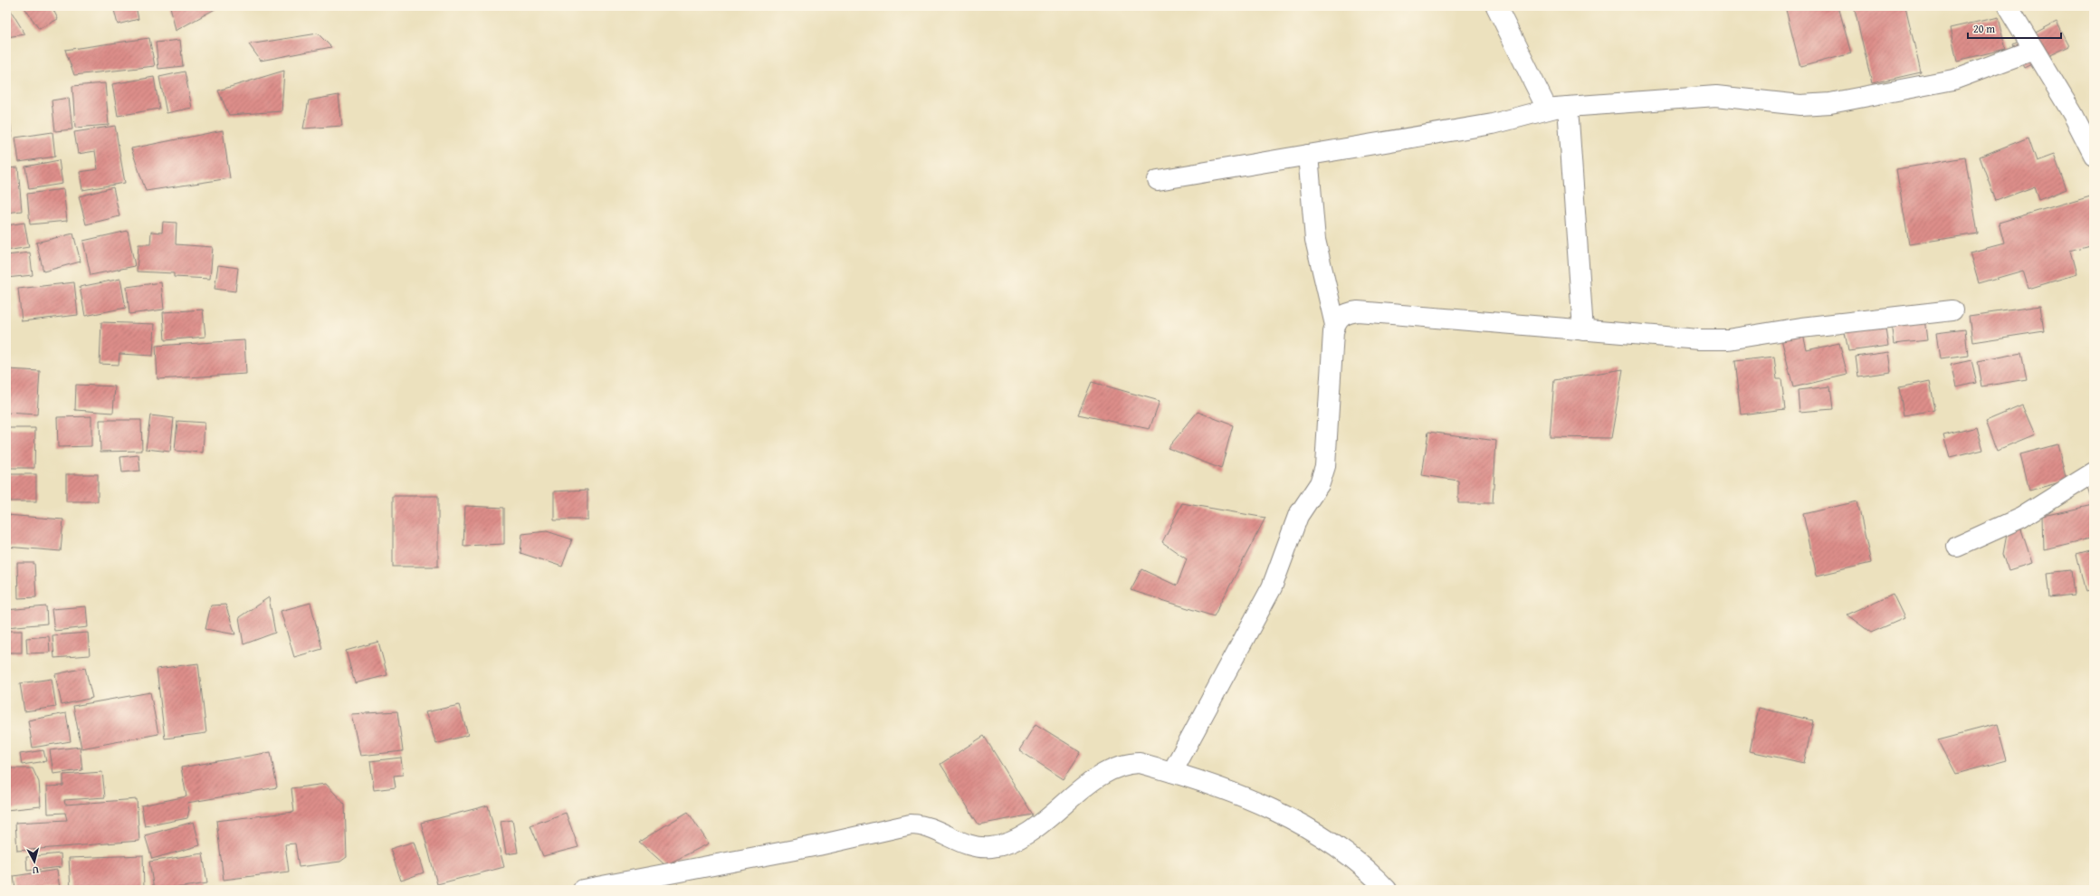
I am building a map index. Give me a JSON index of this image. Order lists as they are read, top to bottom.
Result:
{
  "scale_bar": "20 m",
  "north": "bottom"
}
